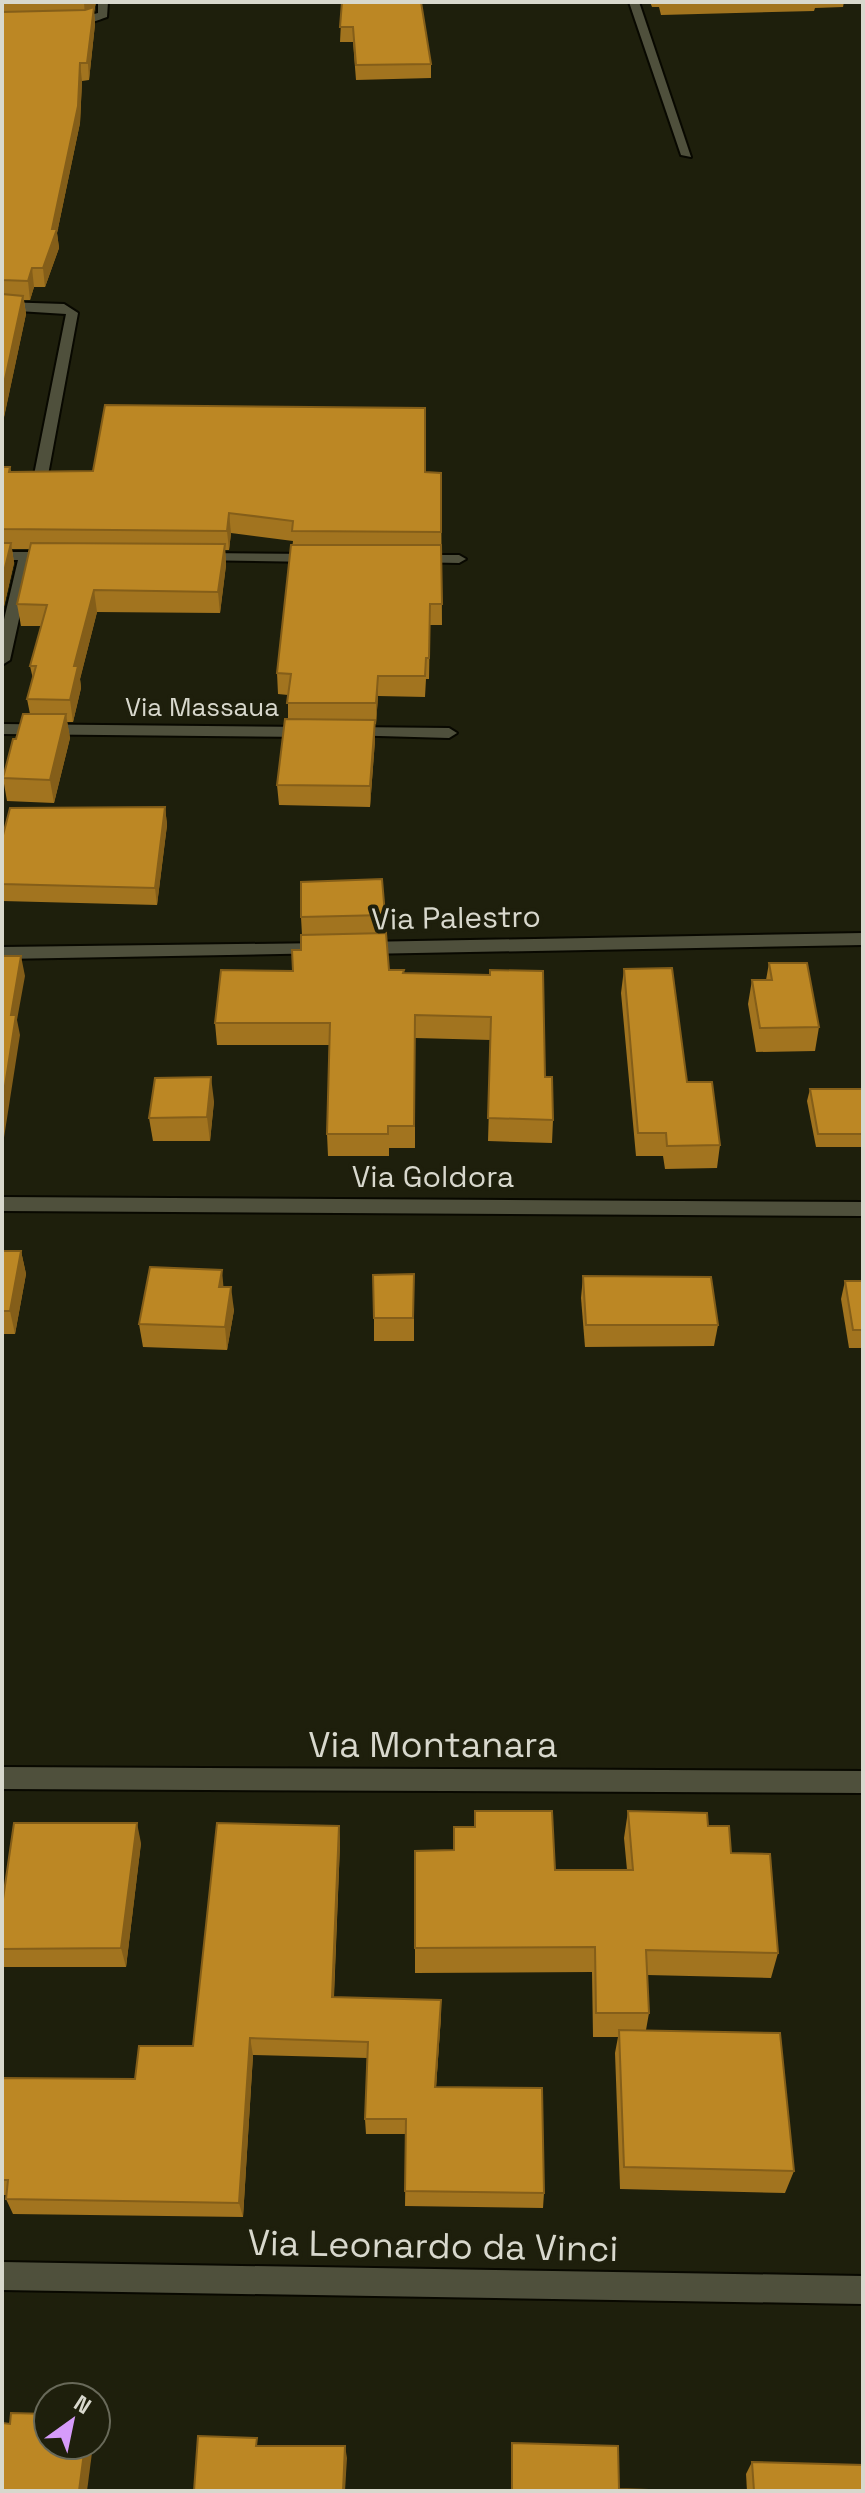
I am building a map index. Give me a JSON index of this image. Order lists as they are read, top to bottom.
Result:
{
  "streets": {
    "street": [
      "Via Massaua",
      "Via Palestro",
      "Via Goldora",
      "Via Montanara",
      "Via Leonardo da Vinci"
    ]
  },
  "north": "top right"
}
